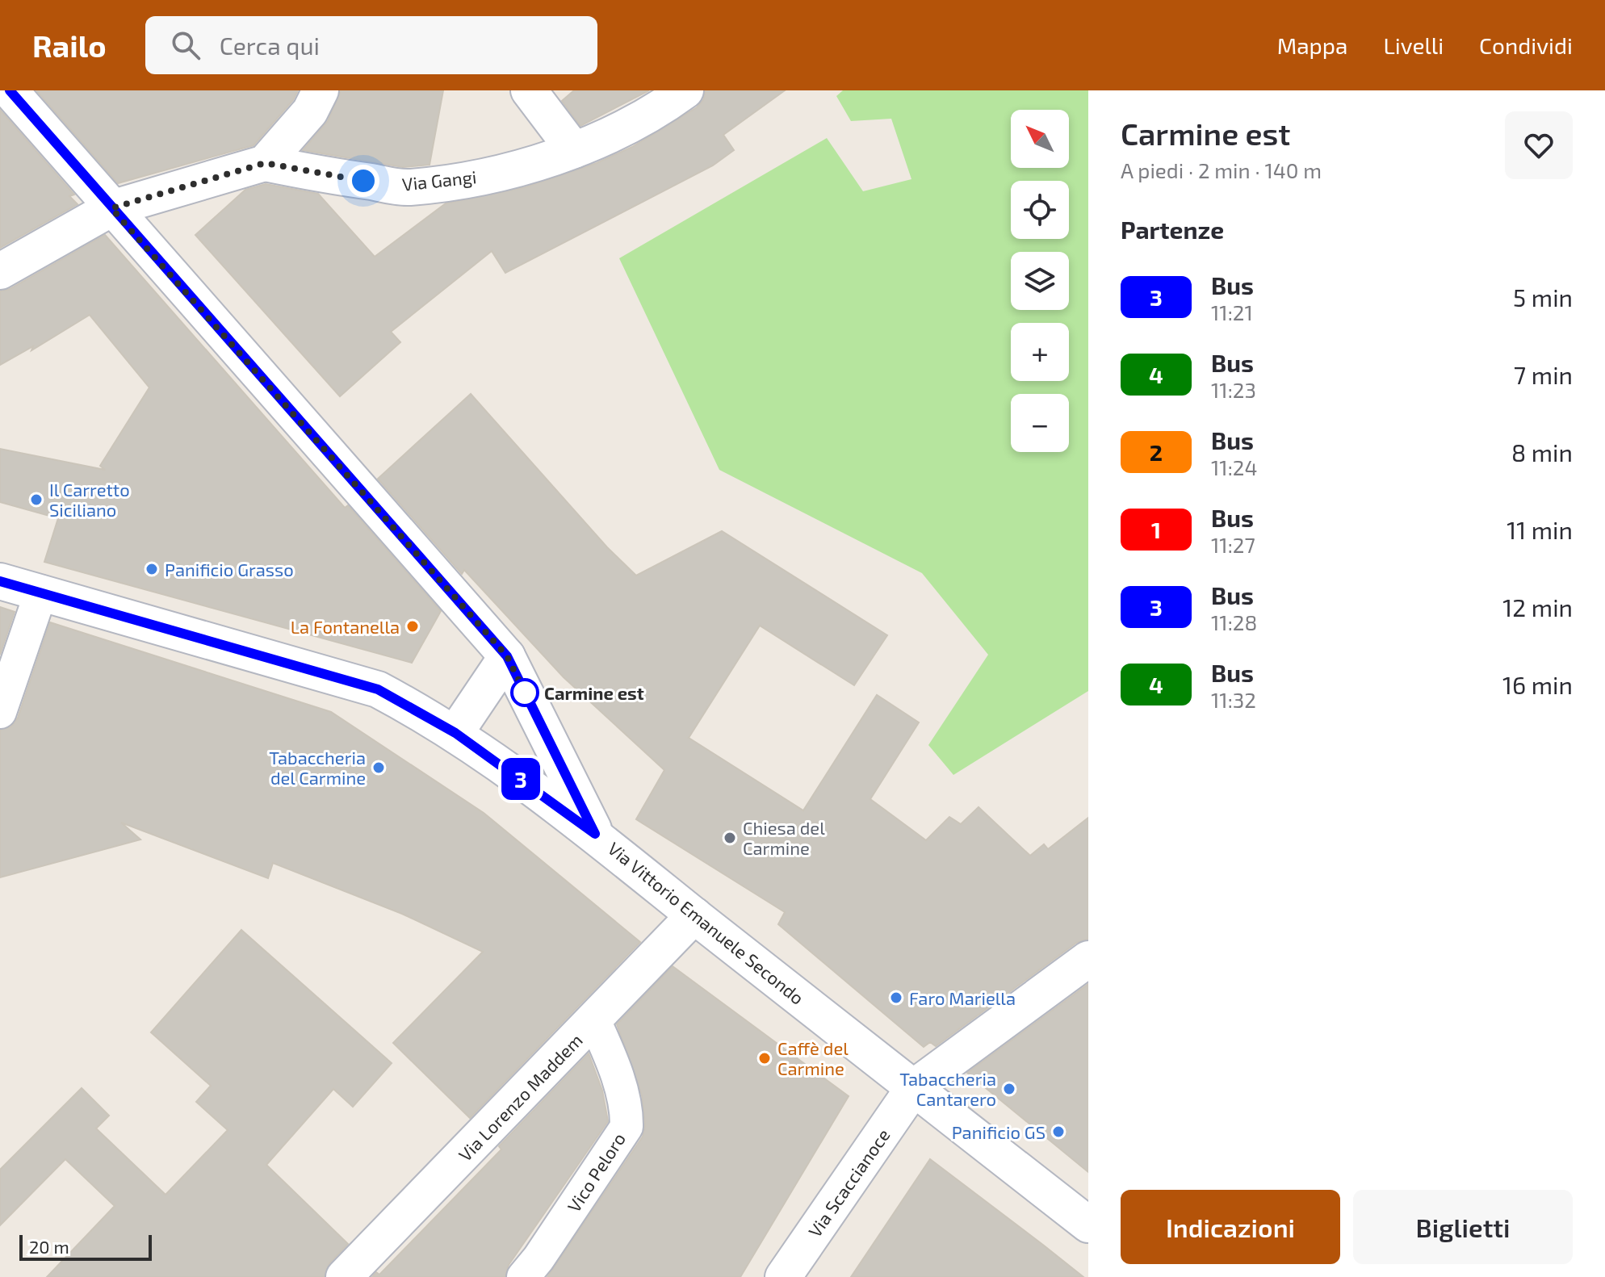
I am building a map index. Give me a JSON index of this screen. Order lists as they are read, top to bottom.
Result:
{
  "streets": {
    "street": [
      "Via Gangi",
      "Via Vittorio Emanuele Secondo",
      "Via Lorenzo Maddem",
      "Vico Peloro",
      "Via Scaccianoce"
    ]
  },
  "crossings": [
    ["Via Vittorio Emanuele Secondo", "Via Lorenzo Maddem"],
    ["Via Vittorio Emanuele Secondo", "Via Scaccianoce"],
    ["Via Lorenzo Maddem", "Vico Peloro"]
  ],
  "places": [
    "Il Carretto Siciliano",
    "Panificio Grasso",
    "La Fontanella",
    "Carmine est",
    "Tabaccheria del Carmine",
    "Chiesa del Carmine",
    "Faro Mariella",
    "Caffè del Carmine",
    "Tabaccheria Cantarero",
    "Panificio GS"
  ],
  "lines": ["bus line 3"],
  "scale_bar": "20 m",
  "north": "top left",
  "page": {
    "header": "Railo",
    "search": "Cerca qui",
    "nav": ["Mappa", "Livelli", "Condividi"],
    "on_map": "3",
    "heading": [
      ["Carmine est", "A piedi · 2 min · 140 m"],
      "Partenze"
    ],
    "map_buttons": ["+", "−"],
    "list": [
      {
        "mark": "3",
        "name": "Bus",
        "note": "11:21",
        "value": "5 min"
      },
      {
        "mark": "4",
        "name": "Bus",
        "note": "11:23",
        "value": "7 min"
      },
      {
        "mark": "2",
        "name": "Bus",
        "note": "11:24",
        "value": "8 min"
      },
      {
        "mark": "1",
        "name": "Bus",
        "note": "11:27",
        "value": "11 min"
      },
      {
        "mark": "3",
        "name": "Bus",
        "note": "11:28",
        "value": "12 min"
      },
      {
        "mark": "4",
        "name": "Bus",
        "note": "11:32",
        "value": "16 min"
      }
    ],
    "buttons": ["Indicazioni", "Biglietti"],
    "scale": "20 m"
  }
}
